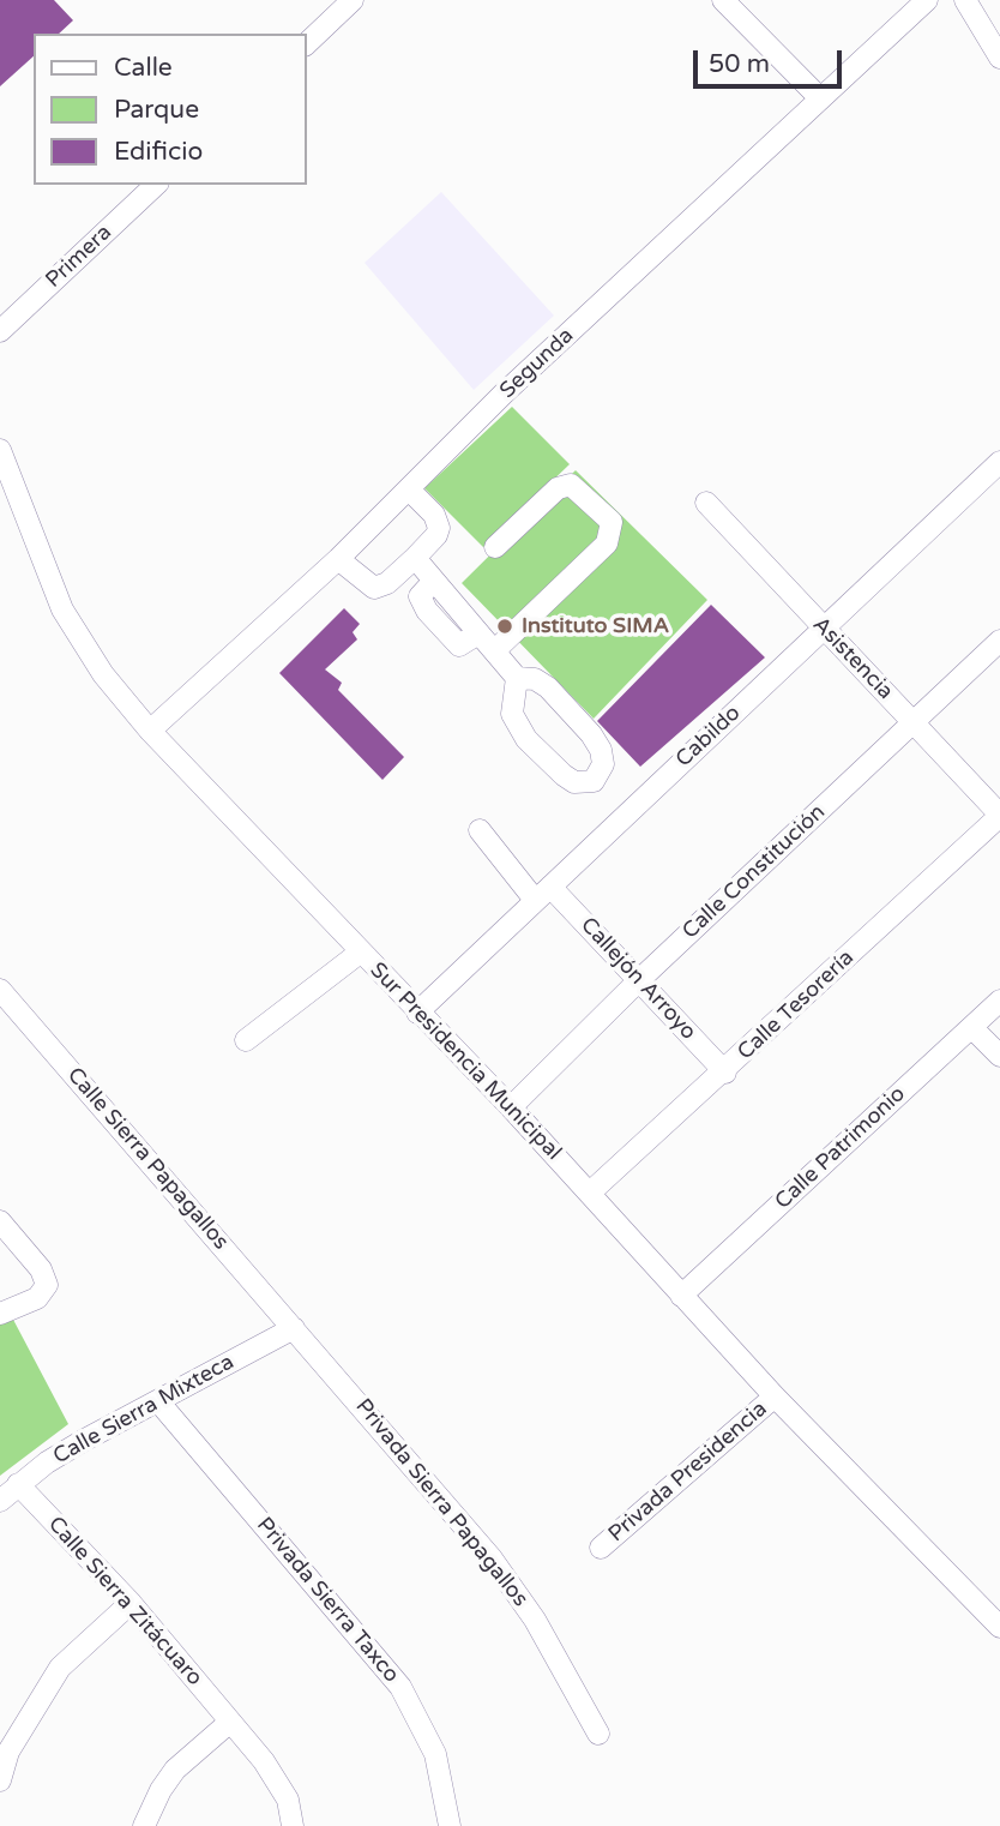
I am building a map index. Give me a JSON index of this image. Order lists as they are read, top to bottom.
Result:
{
  "streets": {
    "street": [
      "Primera",
      "Segunda",
      "Asistencia",
      "Cabildo",
      "Calle Constitución",
      "Callejón Arroyo",
      "Calle Tesorería",
      "Sur Presidencia Municipal",
      "Calle Patrimonio",
      "Calle Sierra Papagallos",
      "Calle Sierra Mixteca",
      "Privada Presidencia",
      "Privada Sierra Papagallos",
      "Privada Sierra Taxco",
      "Calle Sierra Zitácuaro"
    ]
  },
  "crossings": [
    ["Segunda", "Sur Presidencia Municipal"],
    ["Asistencia", "Cabildo"],
    ["Asistencia", "Calle Constitución"],
    ["Asistencia", "Calle Tesorería"],
    ["Cabildo", "Callejón Arroyo"],
    ["Cabildo", "Sur Presidencia Municipal"],
    ["Calle Constitución", "Callejón Arroyo"],
    ["Calle Constitución", "Sur Presidencia Municipal"],
    ["Callejón Arroyo", "Calle Tesorería"],
    ["Calle Tesorería", "Sur Presidencia Municipal"],
    ["Sur Presidencia Municipal", "Calle Patrimonio"],
    ["Sur Presidencia Municipal", "Privada Presidencia"],
    ["Calle Sierra Papagallos", "Calle Sierra Mixteca"],
    ["Calle Sierra Papagallos", "Privada Sierra Papagallos"],
    ["Calle Sierra Mixteca", "Privada Sierra Papagallos"],
    ["Calle Sierra Mixteca", "Privada Sierra Taxco"],
    ["Calle Sierra Mixteca", "Calle Sierra Zitácuaro"]
  ],
  "places": ["Instituto SIMA"],
  "legend": ["Calle", "Parque", "Edificio"],
  "scale_bar": "50 m"
}
